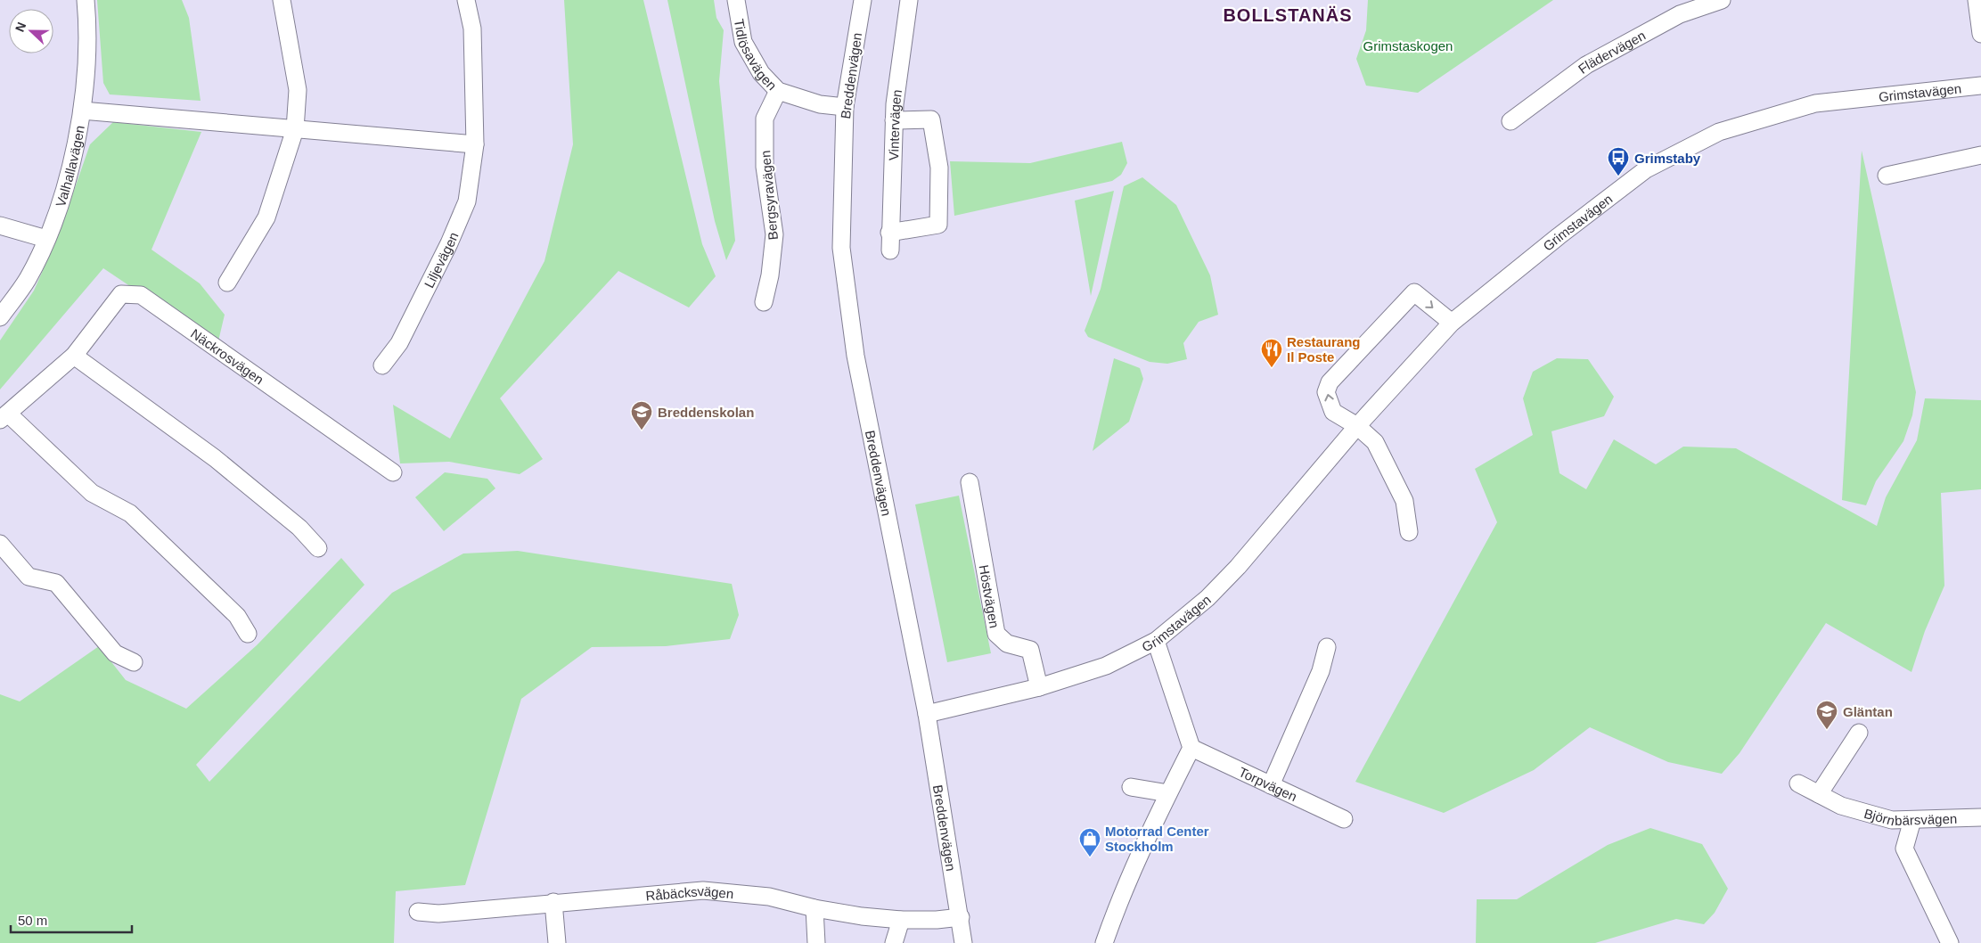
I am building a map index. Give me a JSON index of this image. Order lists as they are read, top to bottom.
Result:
{
  "streets": {
    "street": [
      "Tidlösavägen",
      "Flädervägen",
      "Breddenvägen",
      "Grimstavägen",
      "Vintervägen",
      "Valhallavägen",
      "Bergsyravägen",
      "Liljevägen",
      "Näckrosvägen",
      "Höstvägen",
      "Torpvägen",
      "Björnbärsvägen",
      "Råbäcksvägen"
    ]
  },
  "crossings": [
    ["Tidlösavägen", "Breddenvägen"],
    ["Tidlösavägen", "Bergsyravägen"],
    ["Breddenvägen", "Grimstavägen"],
    ["Breddenvägen", "Råbäcksvägen"],
    ["Grimstavägen", "Höstvägen"]
  ],
  "districts": ["BOLLSTANÄS"],
  "parks": ["Grimstaskogen"],
  "places": {
    "bus stop": ["Grimstaby"],
    "restaurant": ["Restaurang Il Poste"],
    "school or university": ["Breddenskolan", "Gläntan"],
    "shop": ["Motorrad Center Stockholm"]
  },
  "scale_bar": "50 m",
  "north": "left"
}
